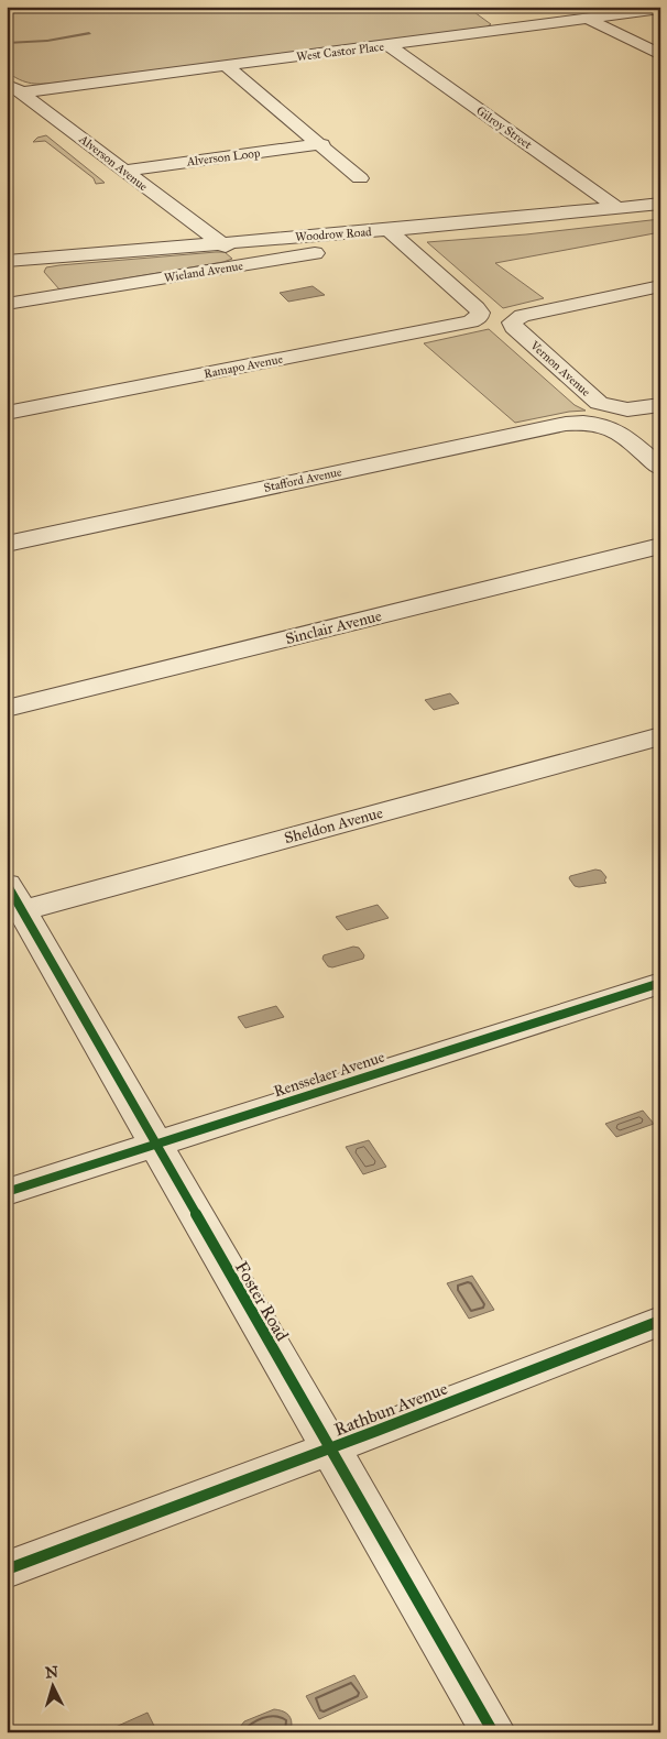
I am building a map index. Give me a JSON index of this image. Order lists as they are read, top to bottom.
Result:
{
  "streets": {
    "street": [
      "West Castor Place",
      "Gilroy Street",
      "Alverson Loop",
      "Alverson Avenue",
      "Woodrow Road",
      "Wieland Avenue",
      "Ramapo Avenue",
      "Vernon Avenue",
      "Stafford Avenue",
      "Sinclair Avenue",
      "Sheldon Avenue",
      "Rensselaer Avenue",
      "Foster Road",
      "Rathbun Avenue"
    ]
  },
  "crossings": [
    ["West Castor Place", "Gilroy Street"],
    ["West Castor Place", "Alverson Avenue"],
    ["Gilroy Street", "Woodrow Road"],
    ["Alverson Loop", "Alverson Avenue"],
    ["Alverson Avenue", "Woodrow Road"],
    ["Alverson Avenue", "Wieland Avenue"],
    ["Woodrow Road", "Wieland Avenue"],
    ["Woodrow Road", "Ramapo Avenue"],
    ["Wieland Avenue", "Ramapo Avenue"],
    ["Vernon Avenue", "Stafford Avenue"],
    ["Sheldon Avenue", "Foster Road"],
    ["Rensselaer Avenue", "Foster Road"],
    ["Foster Road", "Rathbun Avenue"]
  ],
  "north": "top"
}
